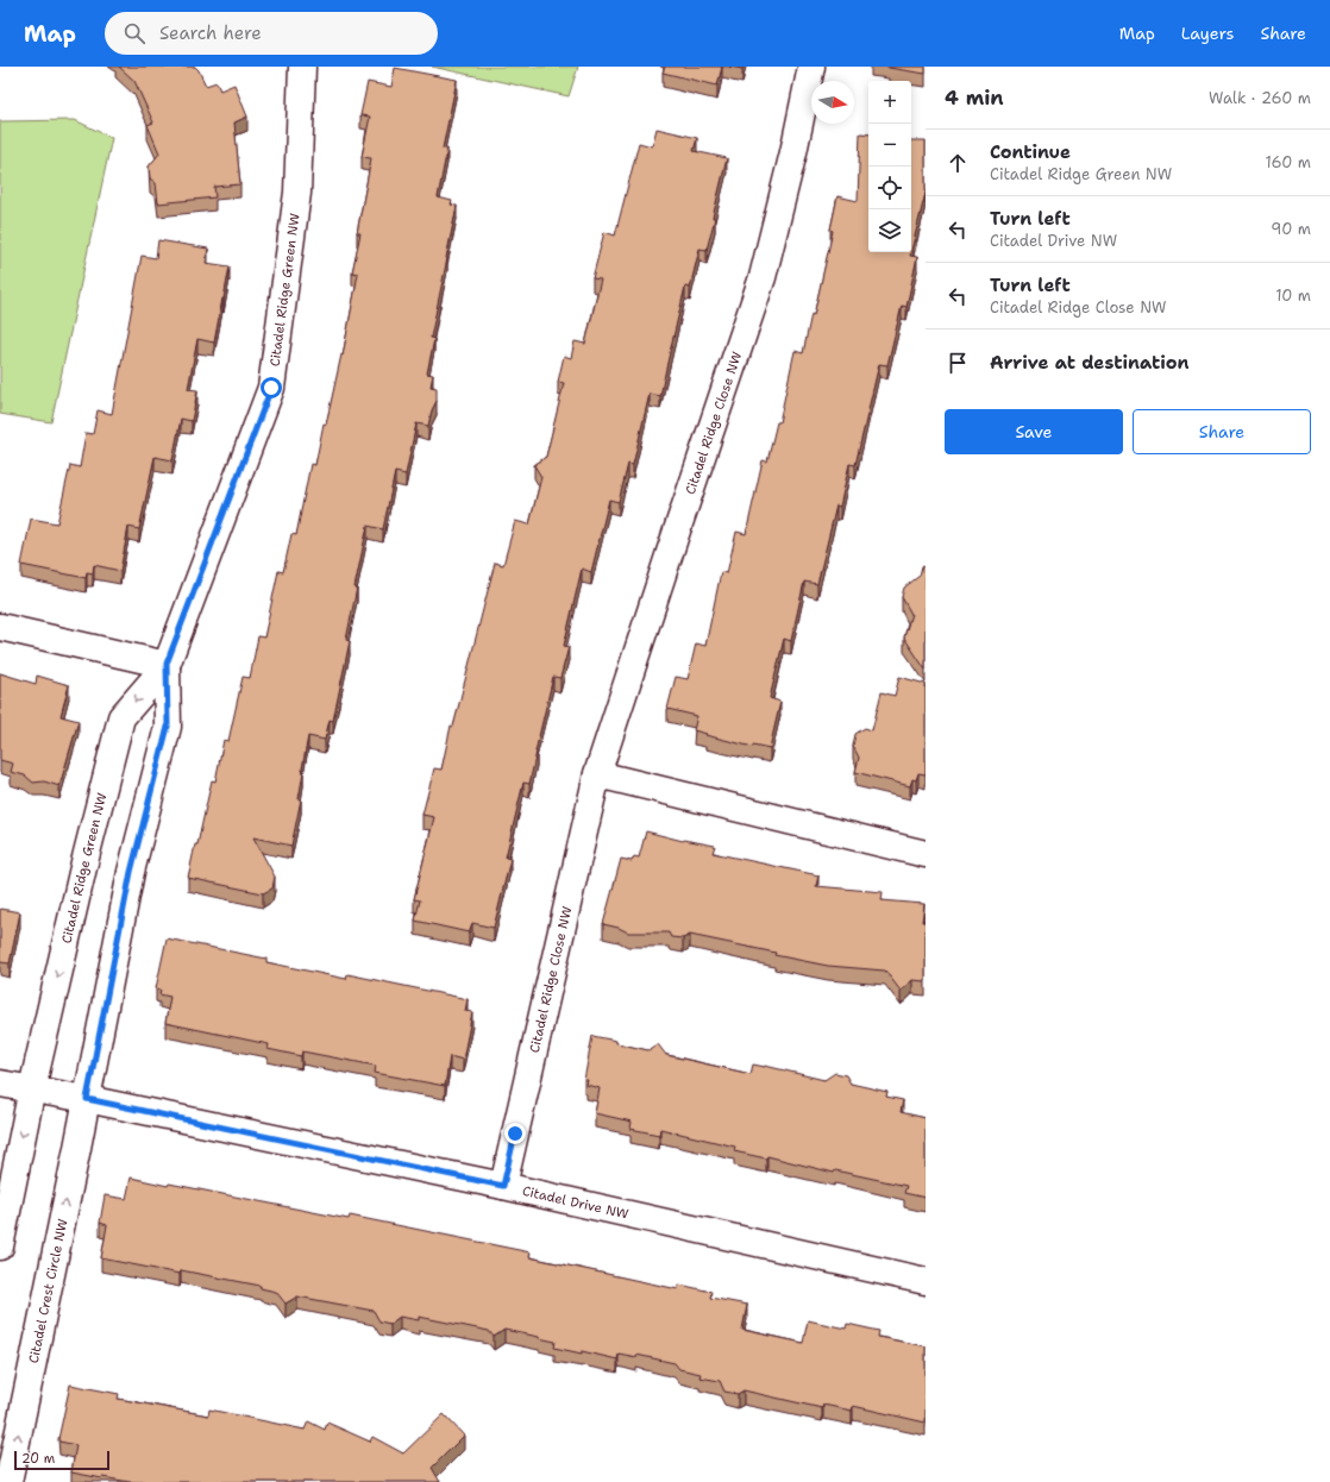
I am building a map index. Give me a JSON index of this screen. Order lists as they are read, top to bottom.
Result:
{
  "streets": {
    "street": [
      "Citadel Ridge Green NW",
      "Citadel Ridge Close NW",
      "Citadel Drive NW",
      "Citadel Crest Circle NW"
    ]
  },
  "crossings": [
    ["Citadel Ridge Green NW", "Citadel Drive NW"],
    ["Citadel Ridge Green NW", "Citadel Crest Circle NW"],
    ["Citadel Ridge Close NW", "Citadel Drive NW"],
    ["Citadel Drive NW", "Citadel Crest Circle NW"]
  ],
  "scale_bar": "20 m",
  "north": "right",
  "page": {
    "header": "Map",
    "search": "Search here",
    "nav": ["Map", "Layers", "Share"],
    "heading": ["4 min", "Walk · 260 m"],
    "map_buttons": ["+", "−"],
    "list": [
      ["Continue", "Citadel Ridge Green NW", "160 m"],
      ["Turn left", "Citadel Drive NW", "90 m"],
      ["Turn left", "Citadel Ridge Close NW", "10 m"],
      "Arrive at destination"
    ],
    "buttons": ["Save", "Share"],
    "scale": "20 m"
  }
}
